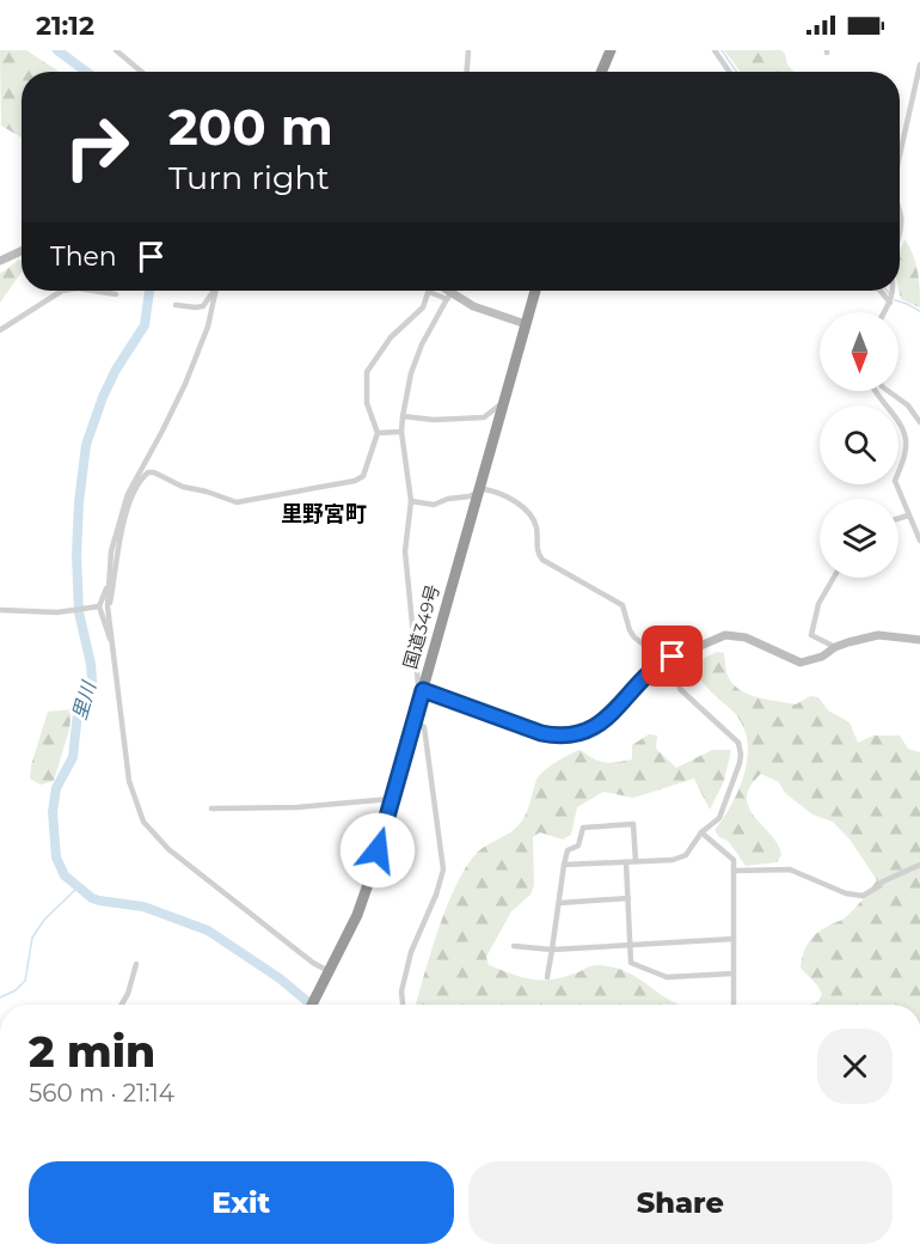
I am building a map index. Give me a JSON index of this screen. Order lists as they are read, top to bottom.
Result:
{
  "streets": {
    "highway": ["国道349号"]
  },
  "districts": ["里野宮町"],
  "water": ["里川"],
  "north": "bottom",
  "page": {
    "status": "21:12",
    "turn": ["200 m", "Turn right"],
    "then": "Then",
    "heading": ["2 min", "560 m · 21:14"],
    "buttons": ["Exit", "Share"]
  }
}
